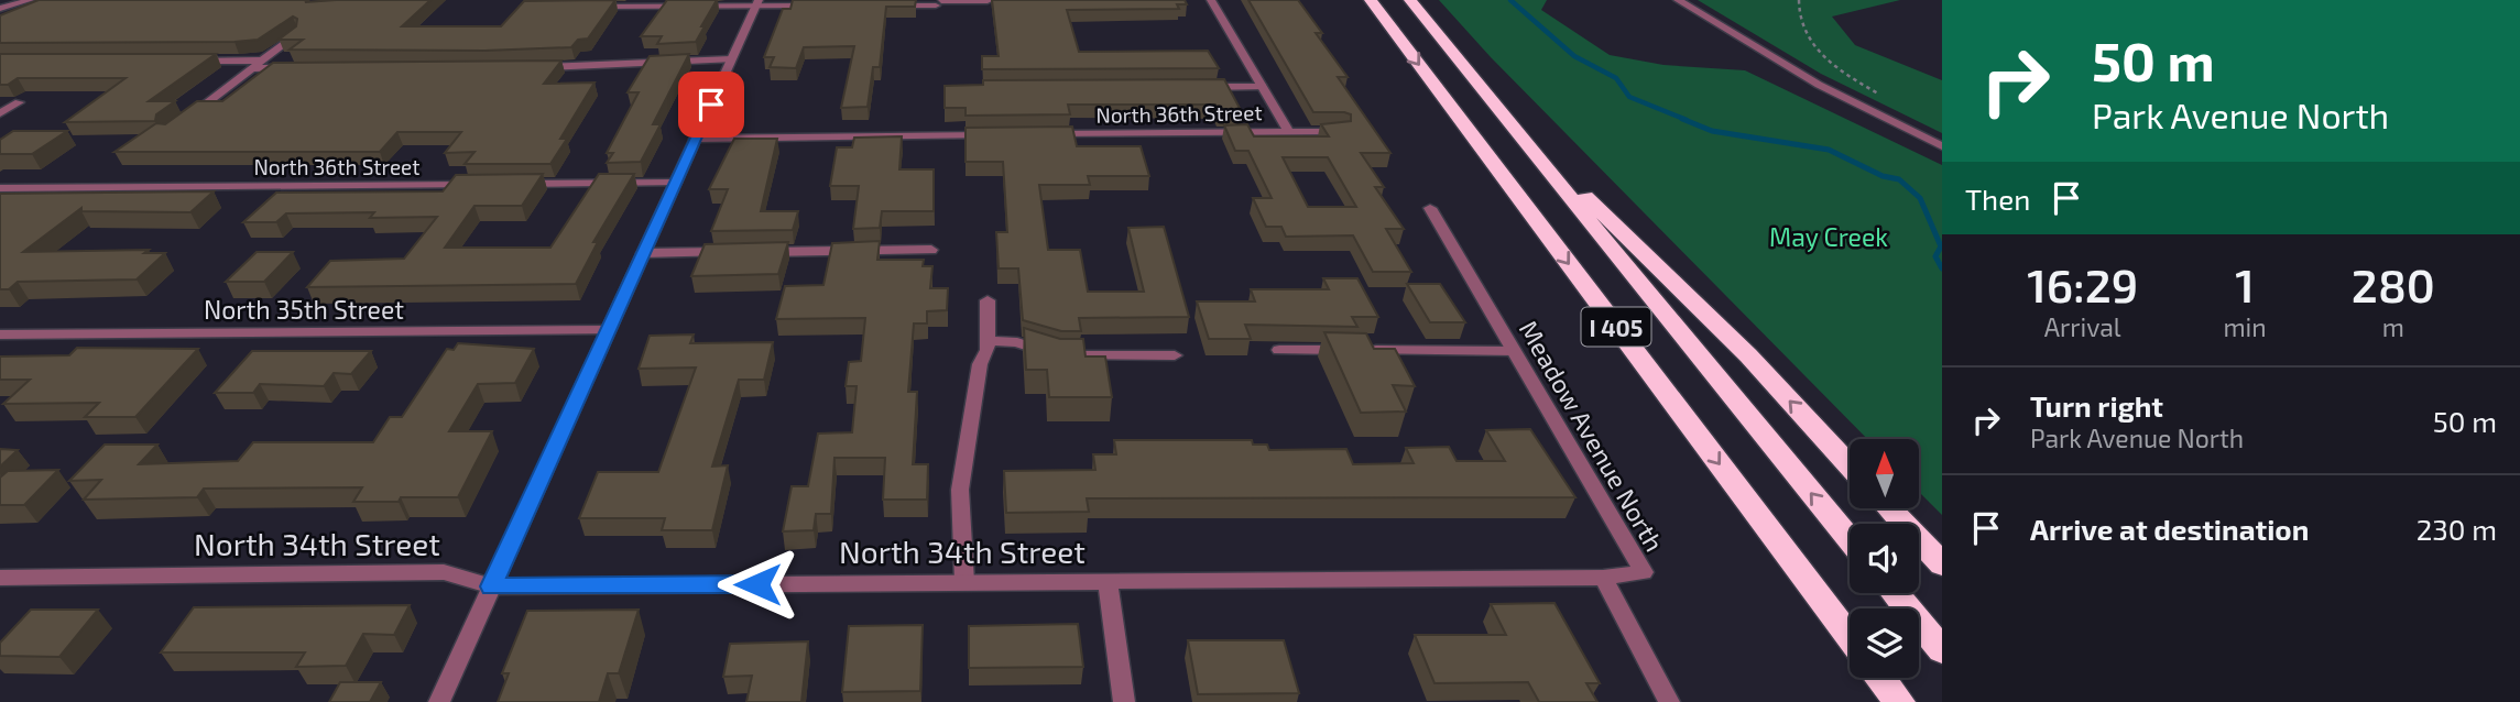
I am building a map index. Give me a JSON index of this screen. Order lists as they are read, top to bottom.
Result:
{
  "streets": {
    "highway": ["I 405"],
    "street": [
      "North 36th Street",
      "North 35th Street",
      "Meadow Avenue North",
      "North 34th Street"
    ]
  },
  "crossings": [
    ["Meadow Avenue North", "North 34th Street"]
  ],
  "parks": ["May Creek"],
  "north": "top",
  "page": {
    "turn": ["50 m", "Park Avenue North"],
    "then": "Then",
    "eta": [
      "16:29",
      "Arrival",
      "1",
      "min",
      "280",
      "m"
    ],
    "list": [
      {
        "name": "Turn right",
        "note": "Park Avenue North",
        "value": "50 m"
      },
      {
        "name": "Arrive at destination",
        "value": "230 m"
      }
    ]
  }
}
